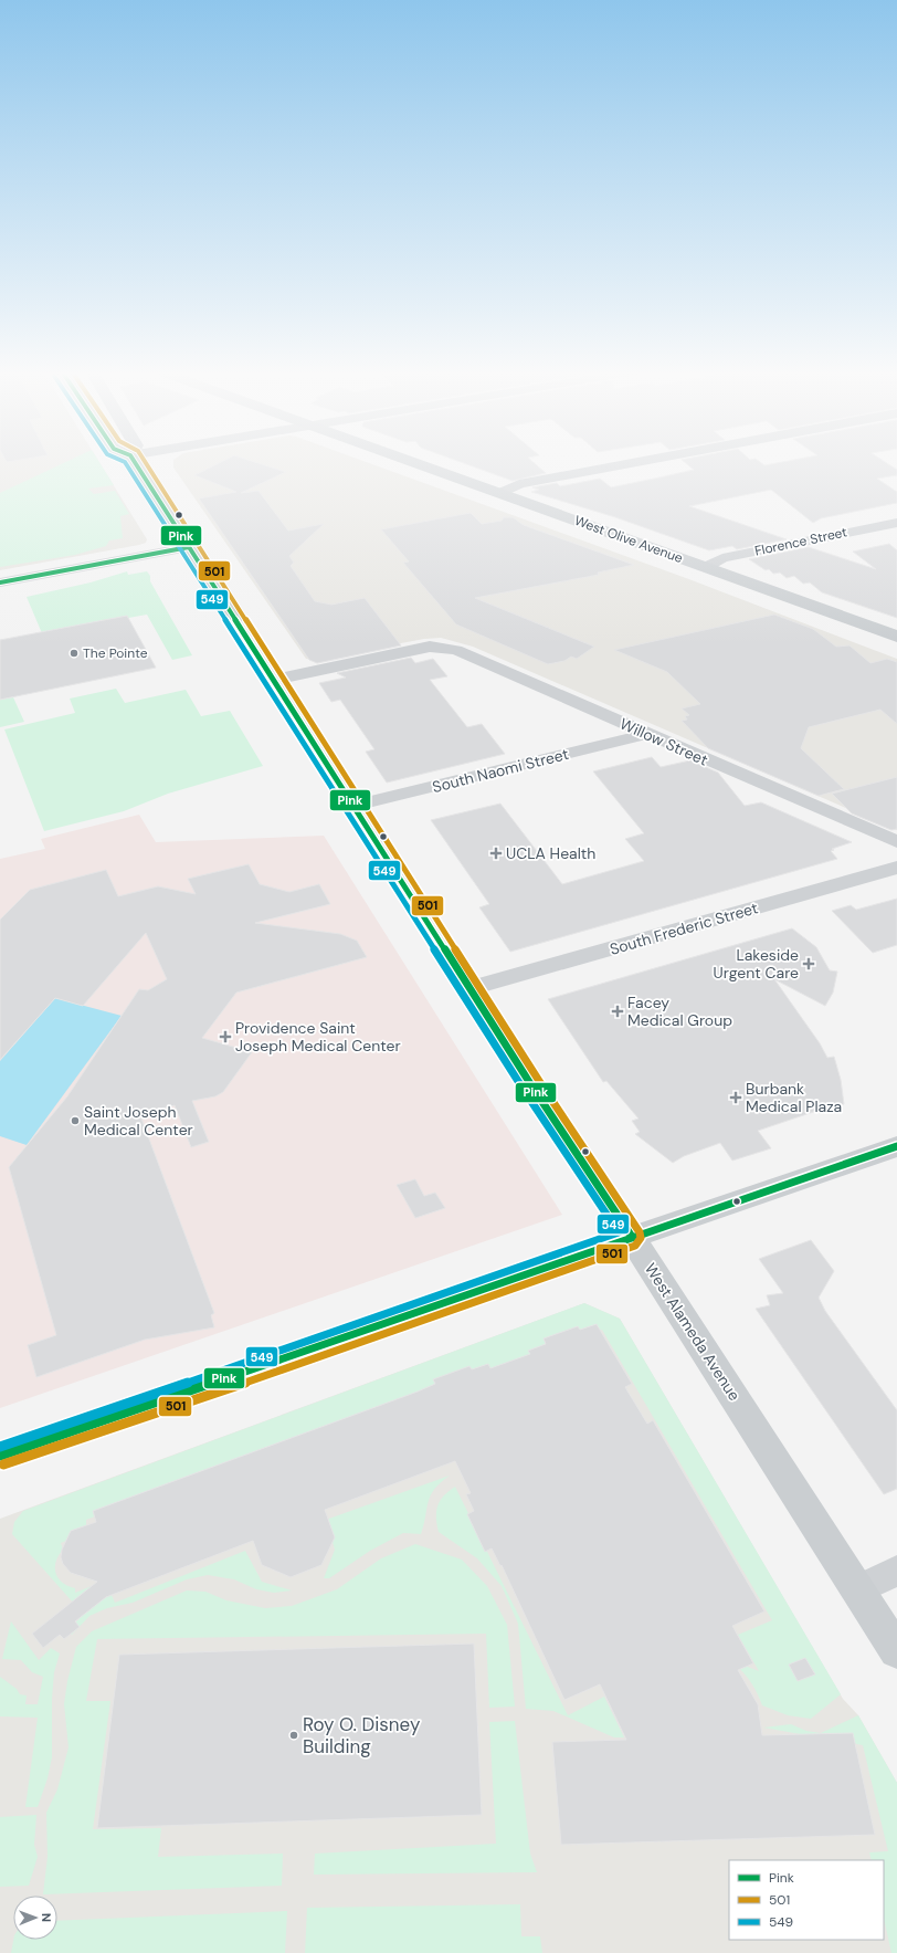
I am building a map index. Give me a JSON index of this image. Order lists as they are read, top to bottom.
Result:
{
  "streets": {
    "main road": ["West Olive Avenue", "West Alameda Avenue"],
    "street": [
      "Florence Street",
      "Willow Street",
      "South Naomi Street",
      "South Frederic Street"
    ]
  },
  "crossings": [
    ["West Olive Avenue", "Florence Street"],
    ["Willow Street", "South Naomi Street"],
    ["Willow Street", "West Alameda Avenue"],
    ["South Naomi Street", "West Alameda Avenue"],
    ["South Frederic Street", "West Alameda Avenue"]
  ],
  "places": {
    "other": ["The Pointe", "Saint Joseph Medical Center", "Roy O. Disney Building"],
    "health": [
      "UCLA Health",
      "Lakeside Urgent Care",
      "Facey Medical Group",
      "Providence Saint Joseph Medical Center",
      "Burbank Medical Plaza"
    ]
  },
  "lines": ["transit line Pink", "transit line 501", "transit line 549"],
  "legend": ["Pink", "501", "549"],
  "north": "right"
}
